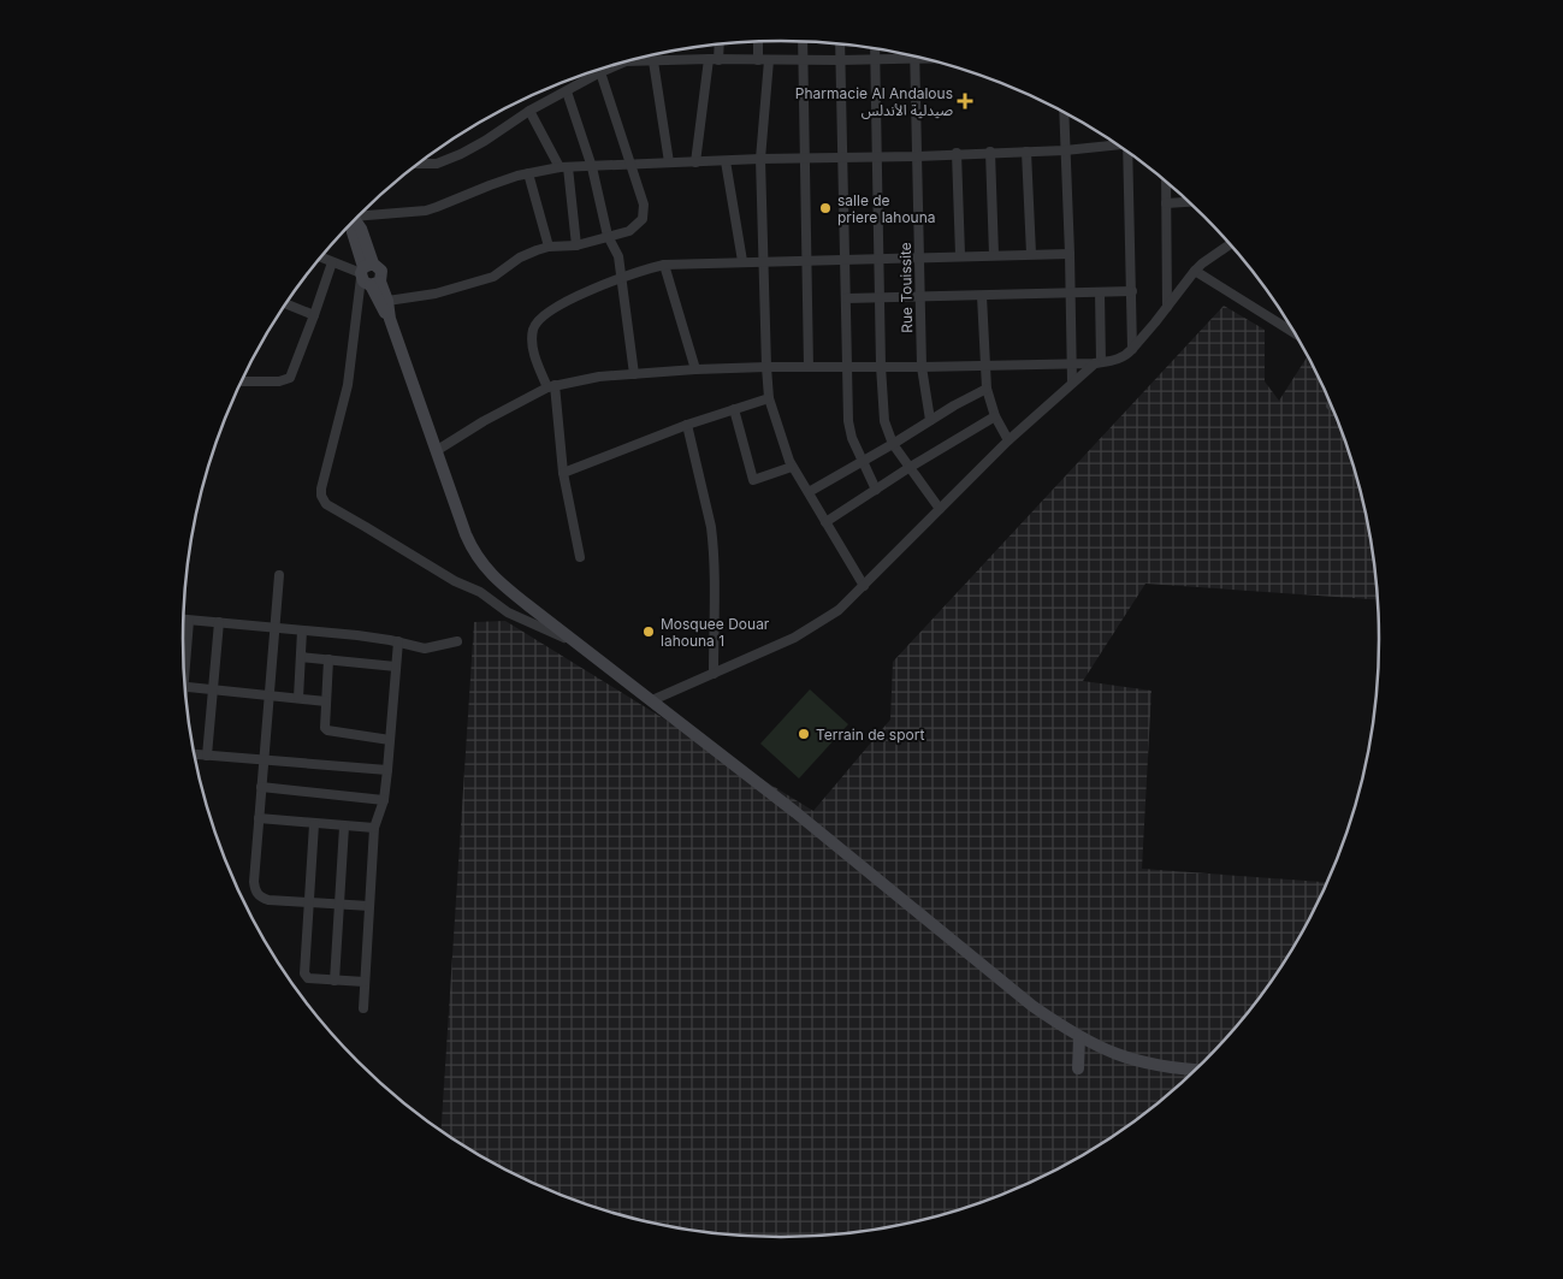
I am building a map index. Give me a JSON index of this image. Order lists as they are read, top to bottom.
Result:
{
  "streets": {
    "street": ["Rue Touissite"]
  },
  "places": {
    "health": ["Pharmacie Al Andalous صيدلية الأندلس"],
    "other": ["salle de priere lahouna", "Mosquee Douar lahouna 1", "Terrain de sport"]
  }
}
